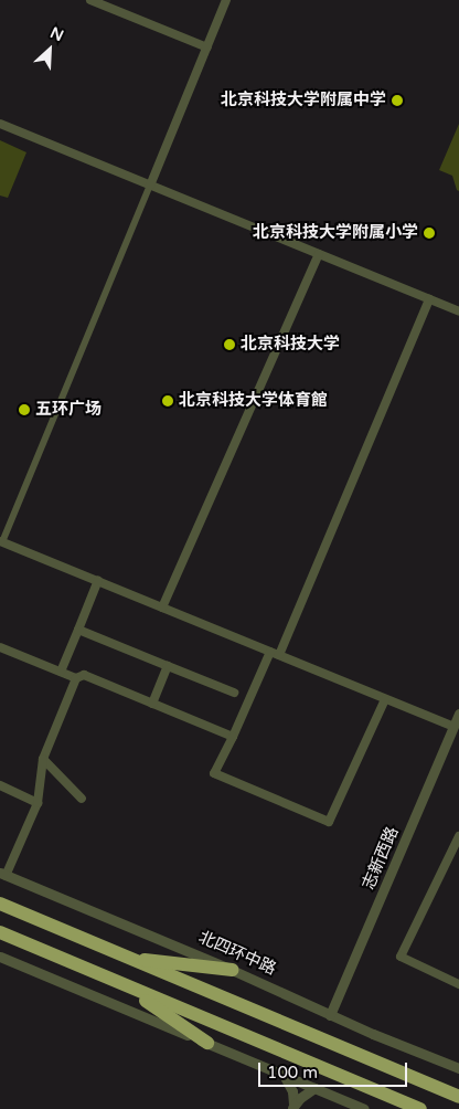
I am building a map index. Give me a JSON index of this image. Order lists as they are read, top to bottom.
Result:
{
  "streets": {
    "street": ["志新西路", "北四环中路"]
  },
  "crossings": [
    ["志新西路", "北四环中路"]
  ],
  "places": [
    "北京科技大学附属中学",
    "北京科技大学附属小学",
    "北京科技大学",
    "北京科技大学体育館",
    "五环广场"
  ],
  "scale_bar": "100 m",
  "north": "top right"
}
